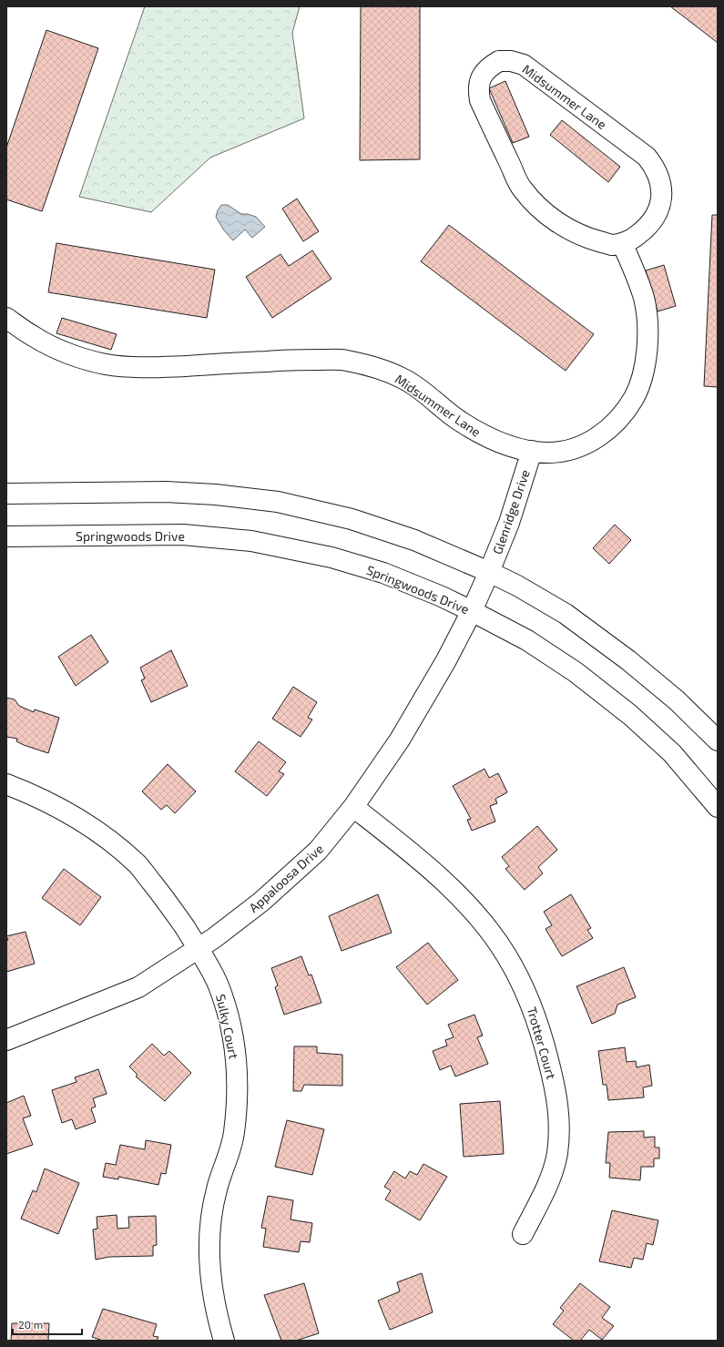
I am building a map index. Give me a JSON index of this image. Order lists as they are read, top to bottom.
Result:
{
  "streets": {
    "street": [
      "Midsummer Lane",
      "Glenridge Drive",
      "Springwoods Drive",
      "Appaloosa Drive",
      "Sulky Court",
      "Trotter Court"
    ]
  },
  "crossings": [
    ["Midsummer Lane", "Glenridge Drive"],
    ["Glenridge Drive", "Appaloosa Drive"],
    ["Springwoods Drive", "Appaloosa Drive"],
    ["Appaloosa Drive", "Sulky Court"],
    ["Appaloosa Drive", "Trotter Court"]
  ],
  "scale_bar": "20 m"
}
